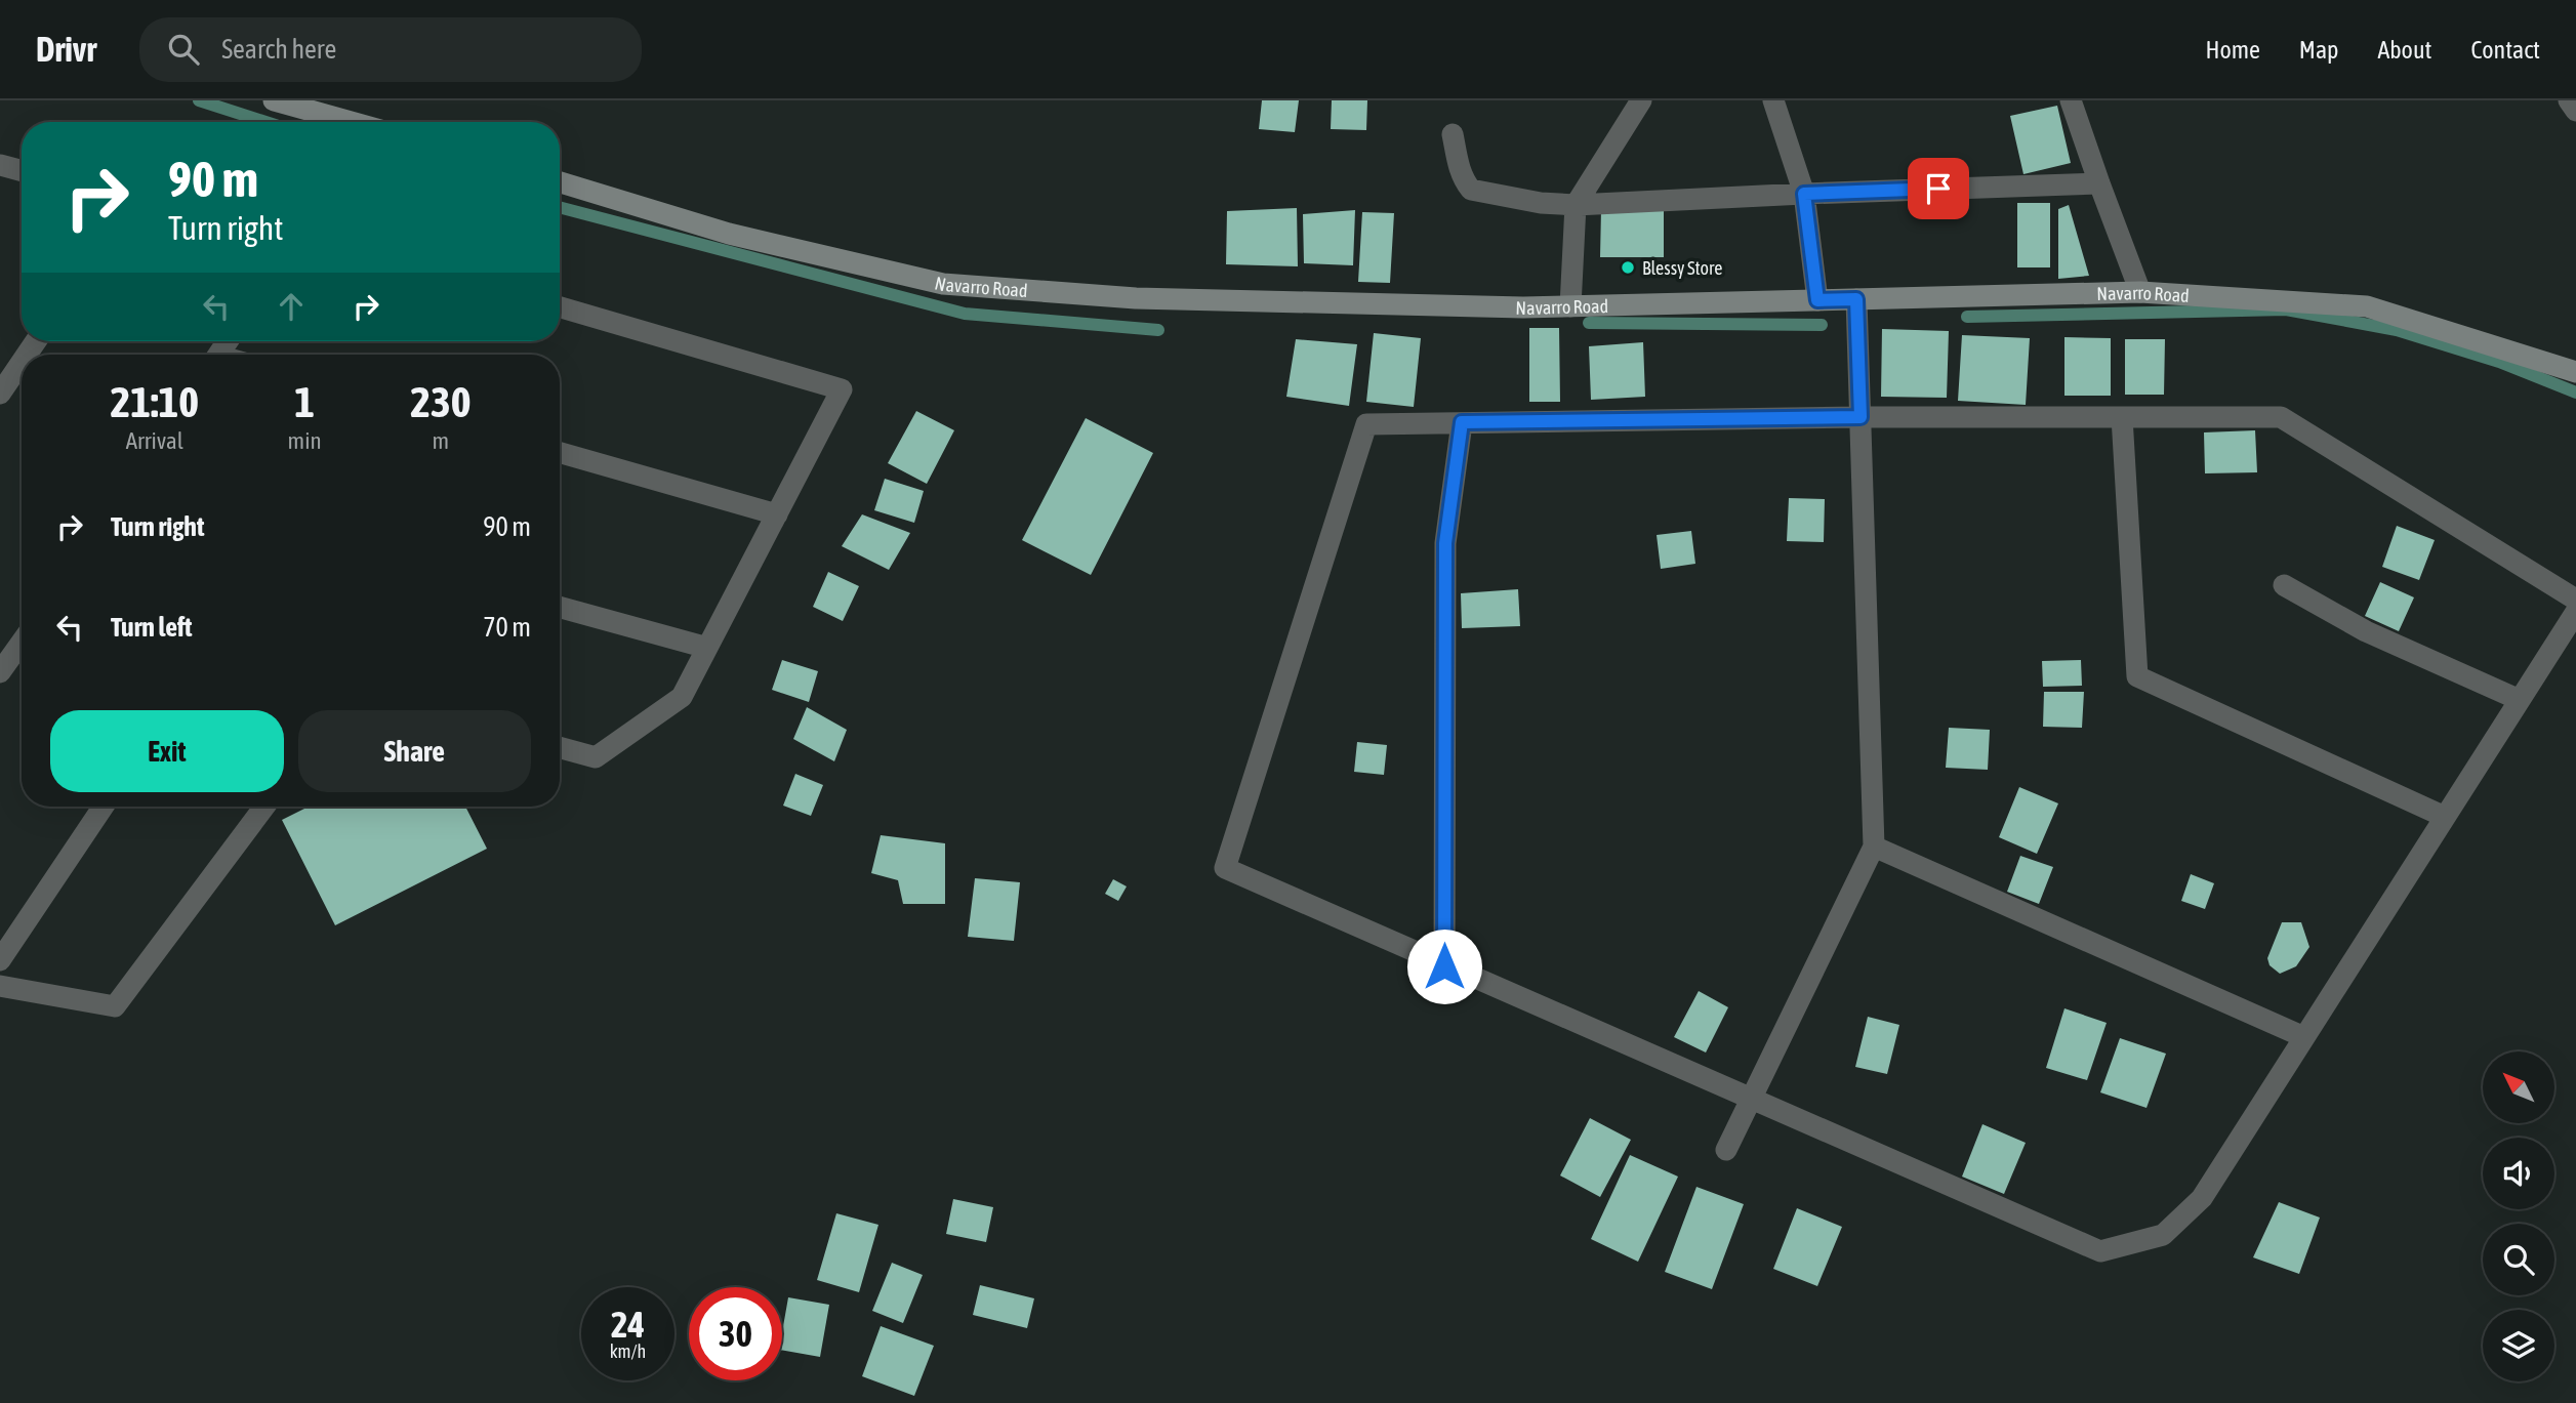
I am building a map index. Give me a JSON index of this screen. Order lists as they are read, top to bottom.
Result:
{
  "streets": {
    "street": ["Navarro Road"]
  },
  "places": ["Blessy Store"],
  "north": "top left",
  "page": {
    "header": "Drivr",
    "search": "Search here",
    "nav": [
      "Home",
      "Map",
      "About",
      "Contact"
    ],
    "turn": ["90 m", "Turn right"],
    "eta": [
      "21:10",
      "Arrival",
      "1",
      "min",
      "230",
      "m"
    ],
    "list": [
      {
        "name": "Turn right",
        "value": "90 m"
      },
      {
        "name": "Turn left",
        "value": "70 m"
      }
    ],
    "buttons": ["Exit", "Share"],
    "speed": "24 km/h",
    "limit": "30"
  }
}
